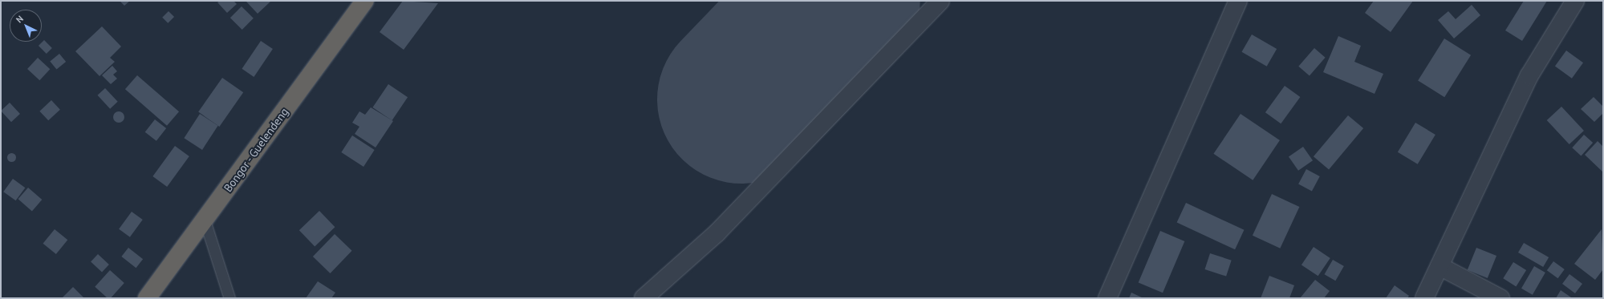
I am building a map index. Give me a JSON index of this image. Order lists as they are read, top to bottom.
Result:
{
  "streets": {
    "highway": ["Bongor - Guelendeng"]
  },
  "north": "top left"
}
